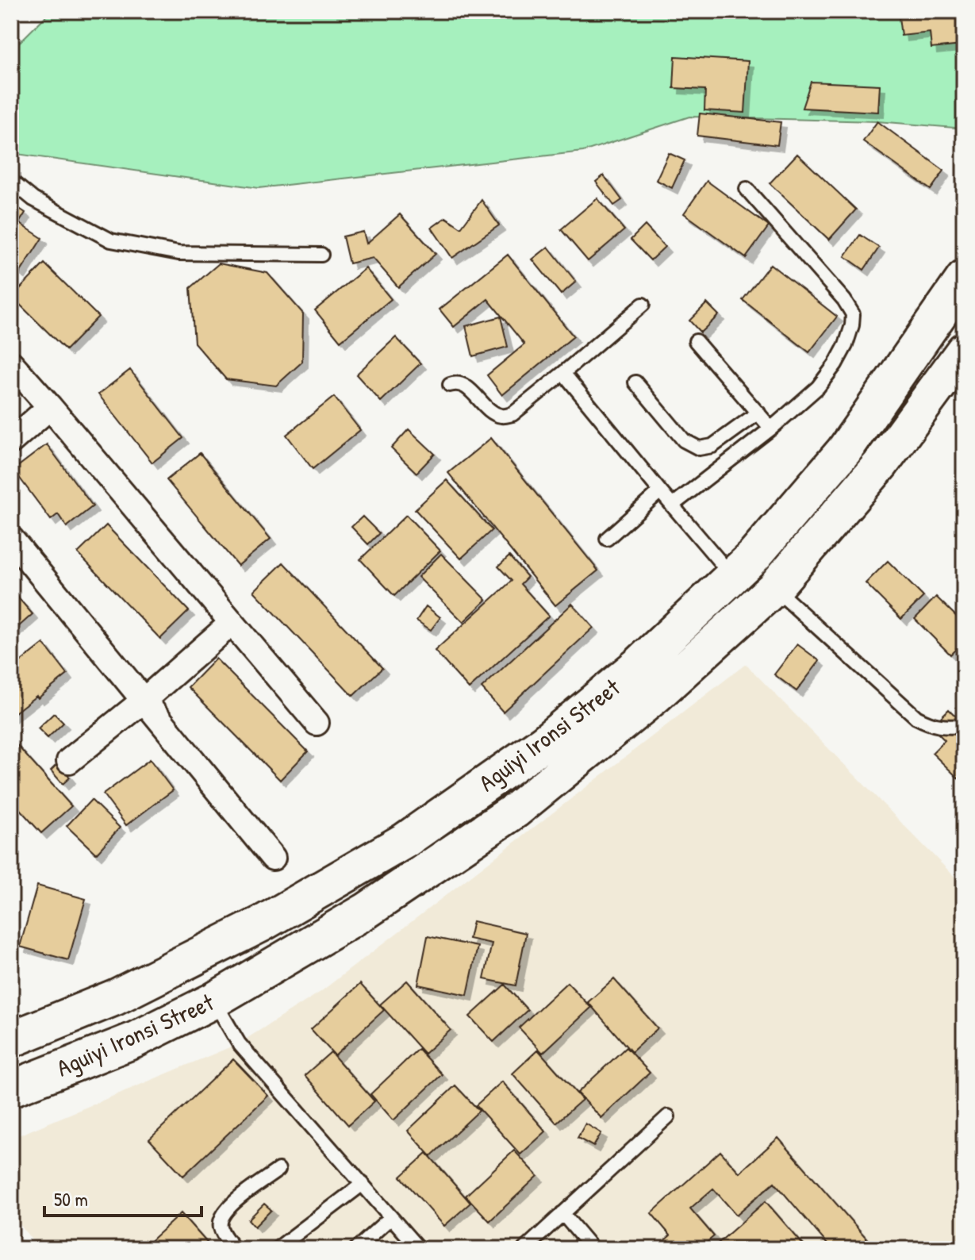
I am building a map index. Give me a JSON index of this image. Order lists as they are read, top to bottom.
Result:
{
  "streets": {
    "main road": ["Aguiyi Ironsi Street"]
  },
  "scale_bar": "50 m"
}
